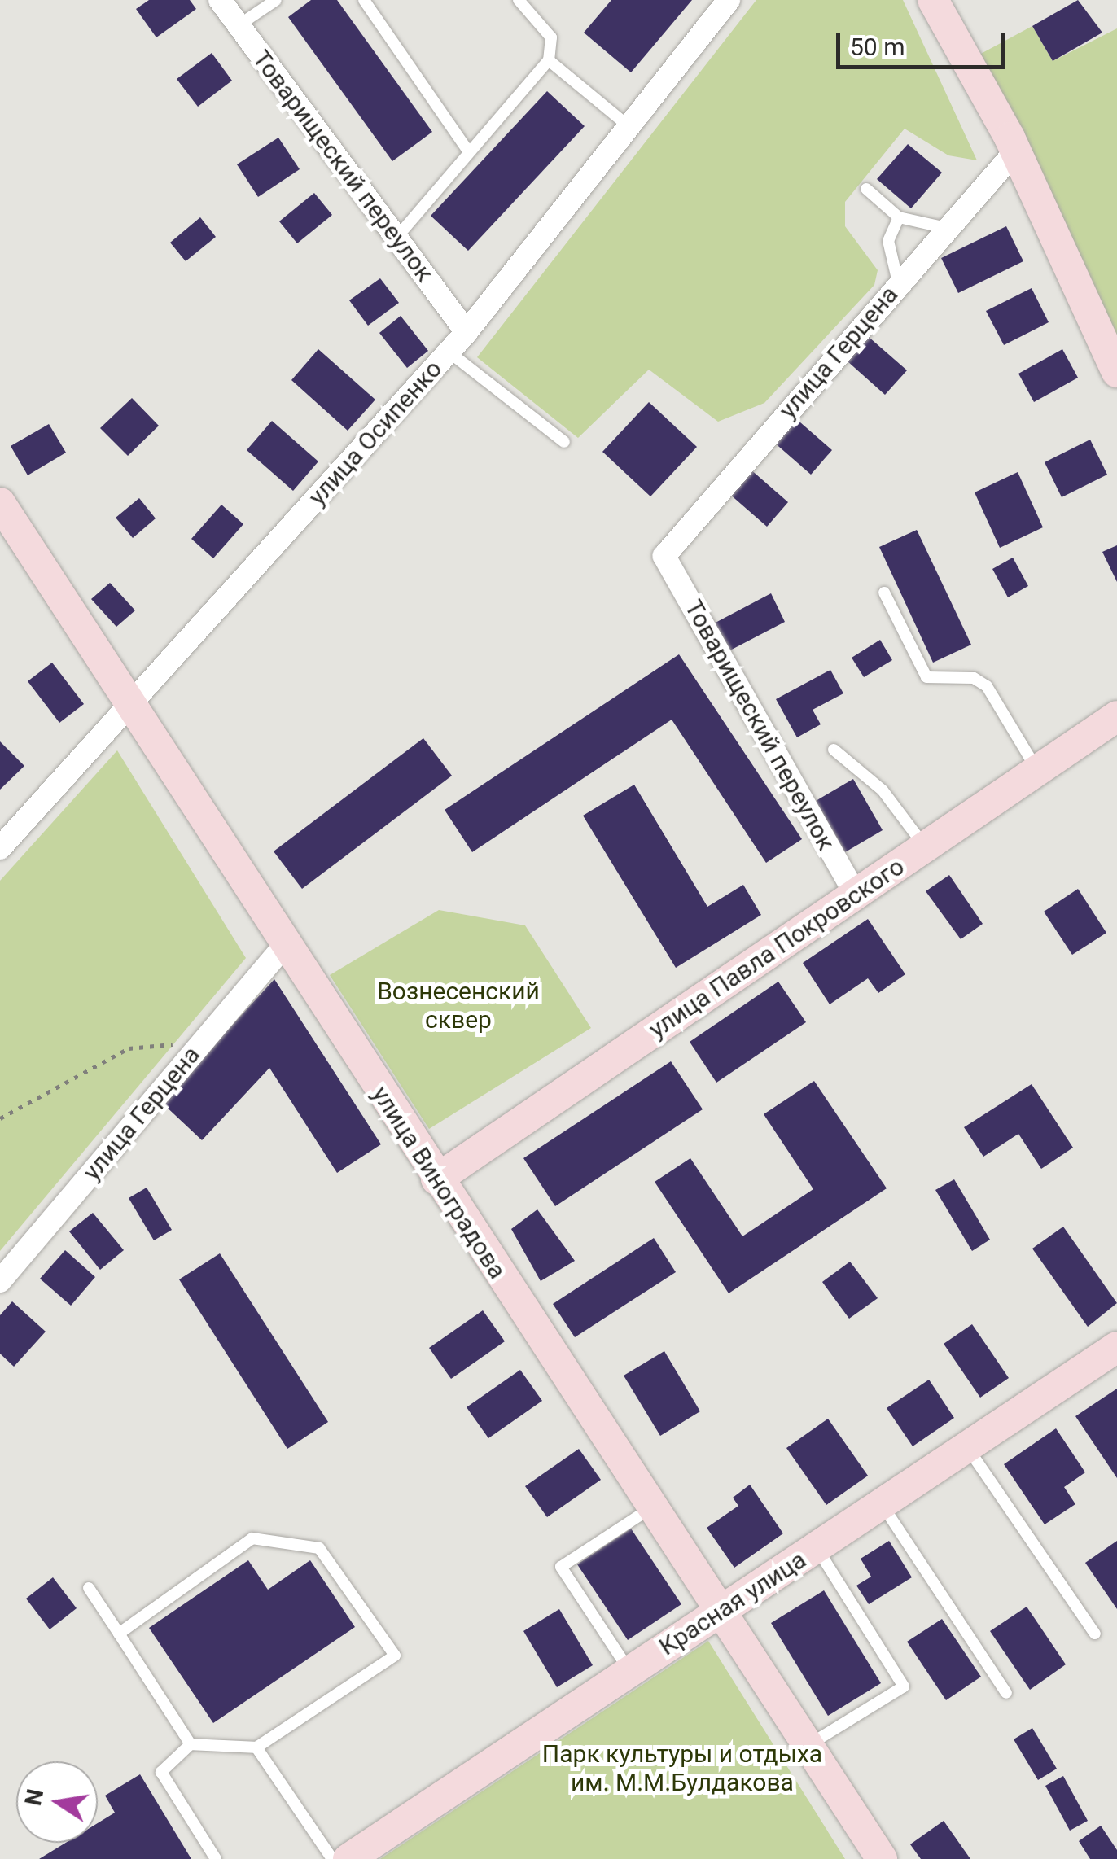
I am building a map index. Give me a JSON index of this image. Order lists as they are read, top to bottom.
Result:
{
  "streets": {
    "street": [
      "Товарищеский переулок",
      "улица Герцена",
      "улица Осипенко",
      "улица Павла Покровского",
      "улица Виноградова",
      "Красная улица"
    ]
  },
  "crossings": [
    ["Товарищеский переулок", "улица Герцена"],
    ["Товарищеский переулок", "улица Осипенко"],
    ["Товарищеский переулок", "улица Павла Покровского"],
    ["улица Герцена", "улица Виноградова"],
    ["улица Осипенко", "улица Виноградова"],
    ["улица Павла Покровского", "улица Виноградова"],
    ["улица Виноградова", "Красная улица"]
  ],
  "parks": ["Вознесенский сквер", "Парк культуры и отдыха им. М.М.Булдакова"],
  "scale_bar": "50 m",
  "north": "left"
}
